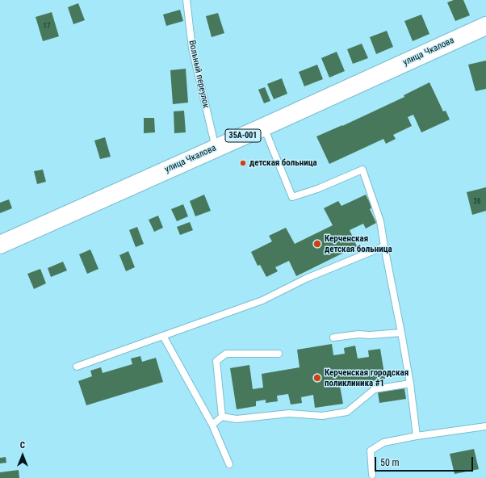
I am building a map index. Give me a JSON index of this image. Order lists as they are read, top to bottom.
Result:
{
  "streets": {
    "main road": ["улица Чкалова", "35А-001"],
    "lane": ["Вольный переулок"]
  },
  "crossings": [
    ["улица Чкалова", "Вольный переулок"]
  ],
  "places": ["детская больница", "Керченская детская больница", "Керченская городская поликлиника #1"],
  "house_numbers": ["17", "26"],
  "scale_bar": "50 m",
  "north": "top"
}
